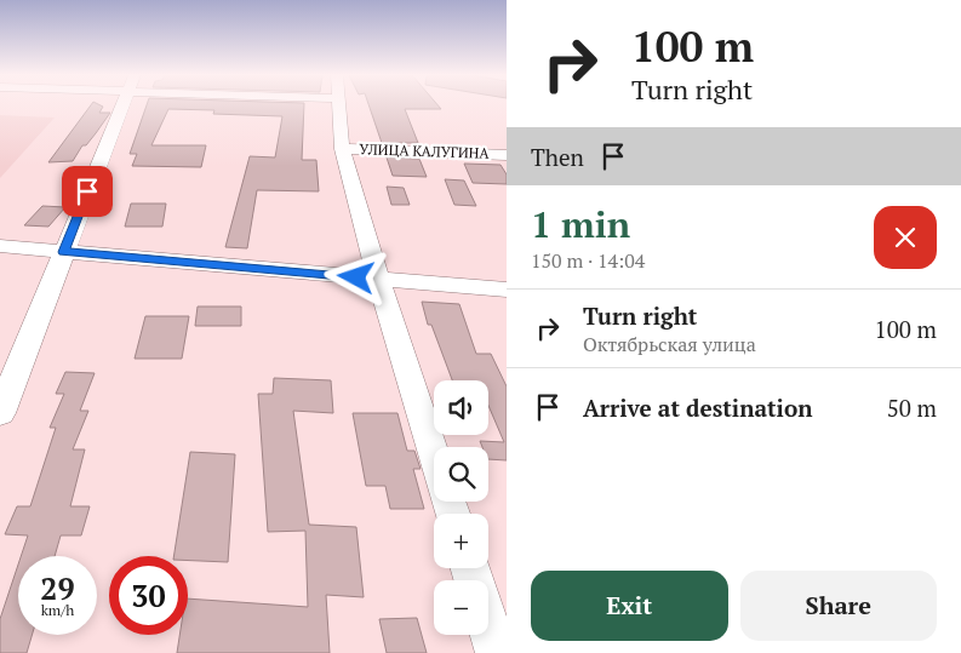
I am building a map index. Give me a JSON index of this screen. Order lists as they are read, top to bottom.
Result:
{
  "streets": {
    "street": ["УЛИЦА КАЛУГИНА"]
  },
  "page": {
    "turn": ["100 m", "Turn right"],
    "then": "Then",
    "heading": ["1 min", "150 m · 14:04"],
    "list": [
      {
        "name": "Turn right",
        "note": "Октябрьская улица",
        "value": "100 m"
      },
      {
        "name": "Arrive at destination",
        "value": "50 m"
      }
    ],
    "map_buttons": ["+", "−"],
    "speed": "29 km/h",
    "limit": "30",
    "buttons": ["Exit", "Share"]
  }
}
